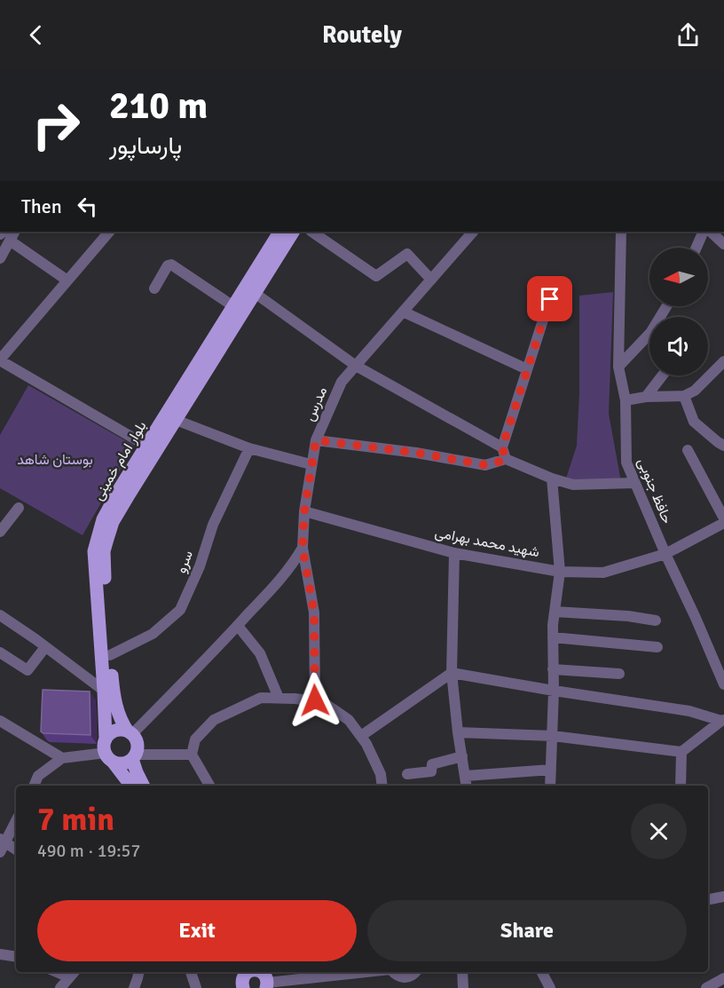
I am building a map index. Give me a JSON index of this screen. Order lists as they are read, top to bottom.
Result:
{
  "streets": {
    "main road": ["بلوار امام خمینی"],
    "street": [
      "مدرس",
      "حافظ جنوبی",
      "شهید محمد بهرامی",
      "سرو"
    ]
  },
  "crossings": [
    ["مدرس", "شهید محمد بهرامی"],
    ["بلوار امام خمینی", "سرو"],
    ["حافظ جنوبی", "شهید محمد بهرامی"]
  ],
  "parks": ["بوستان شاهد"],
  "north": "left",
  "page": {
    "header": "Routely",
    "turn": ["210 m", "پارساپور"],
    "then": "Then",
    "heading": ["7 min", "490 m · 19:57"],
    "buttons": ["Exit", "Share"]
  }
}
